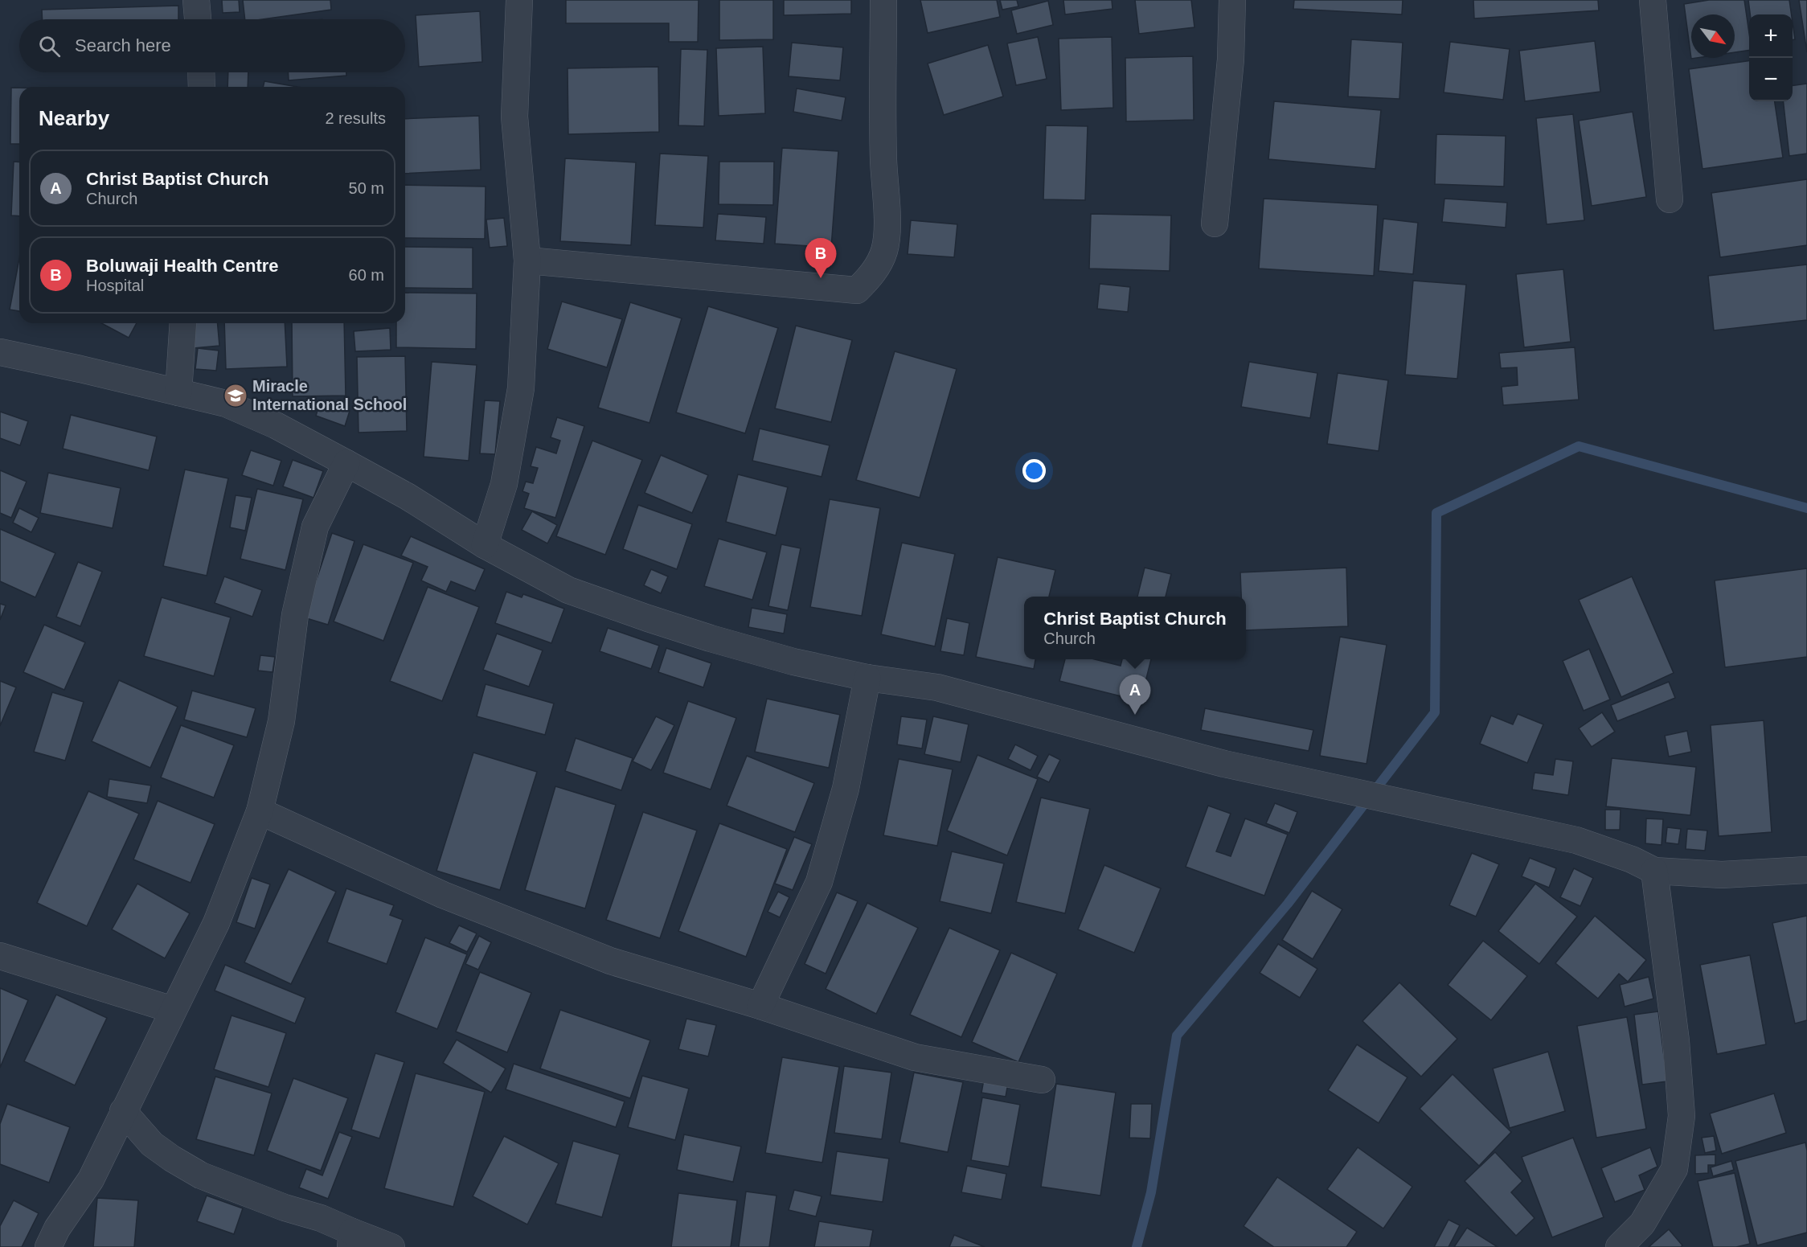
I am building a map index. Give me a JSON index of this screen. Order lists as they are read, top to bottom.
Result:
{
  "places": {
    "school or university": ["Miracle International School"]
  },
  "north": "bottom right",
  "page": {
    "map_buttons": ["+", "−"],
    "search": "Search here",
    "heading": ["Nearby", "2 results"],
    "list": [
      {
        "mark": "A",
        "name": "Christ Baptist Church",
        "note": "Church",
        "value": "50 m"
      },
      {
        "mark": "B",
        "name": "Boluwaji Health Centre",
        "note": "Hospital",
        "value": "60 m"
      }
    ],
    "pins": ["B", "A"],
    "popup": ["Christ Baptist Church", "Church"]
  }
}
